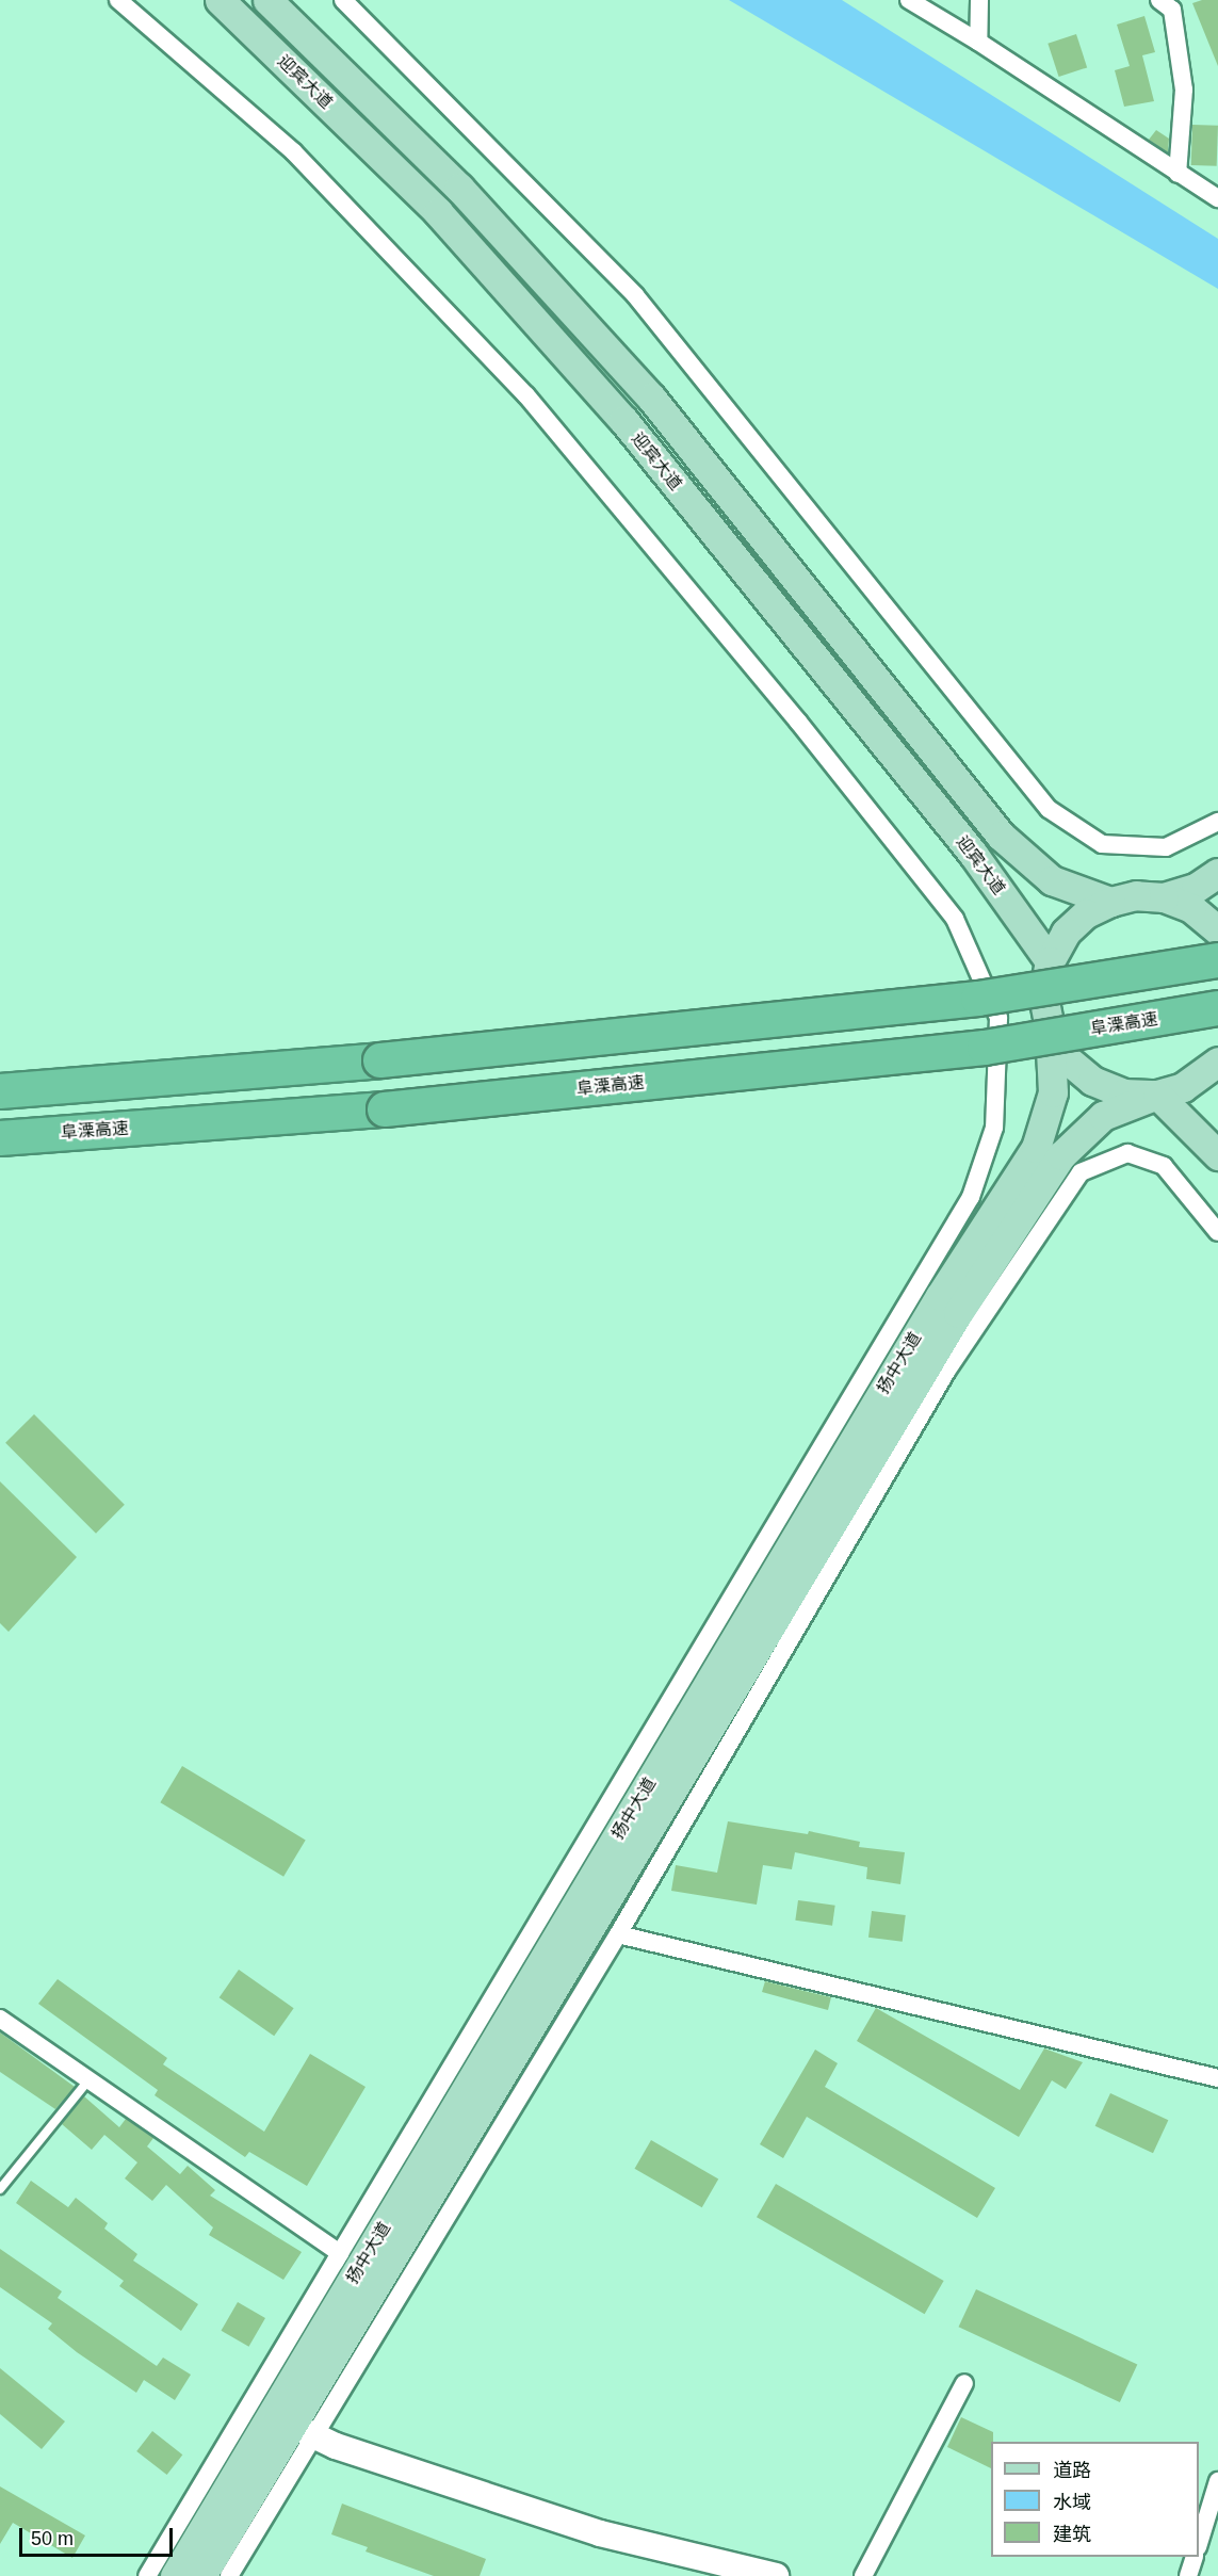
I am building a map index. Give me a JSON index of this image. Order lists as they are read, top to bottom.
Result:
{
  "streets": {
    "highway": ["阜溧高速"],
    "main road": ["迎宾大道", "扬中大道"]
  },
  "legend": ["道路", "水域", "建筑"],
  "scale_bar": "50 m"
}
